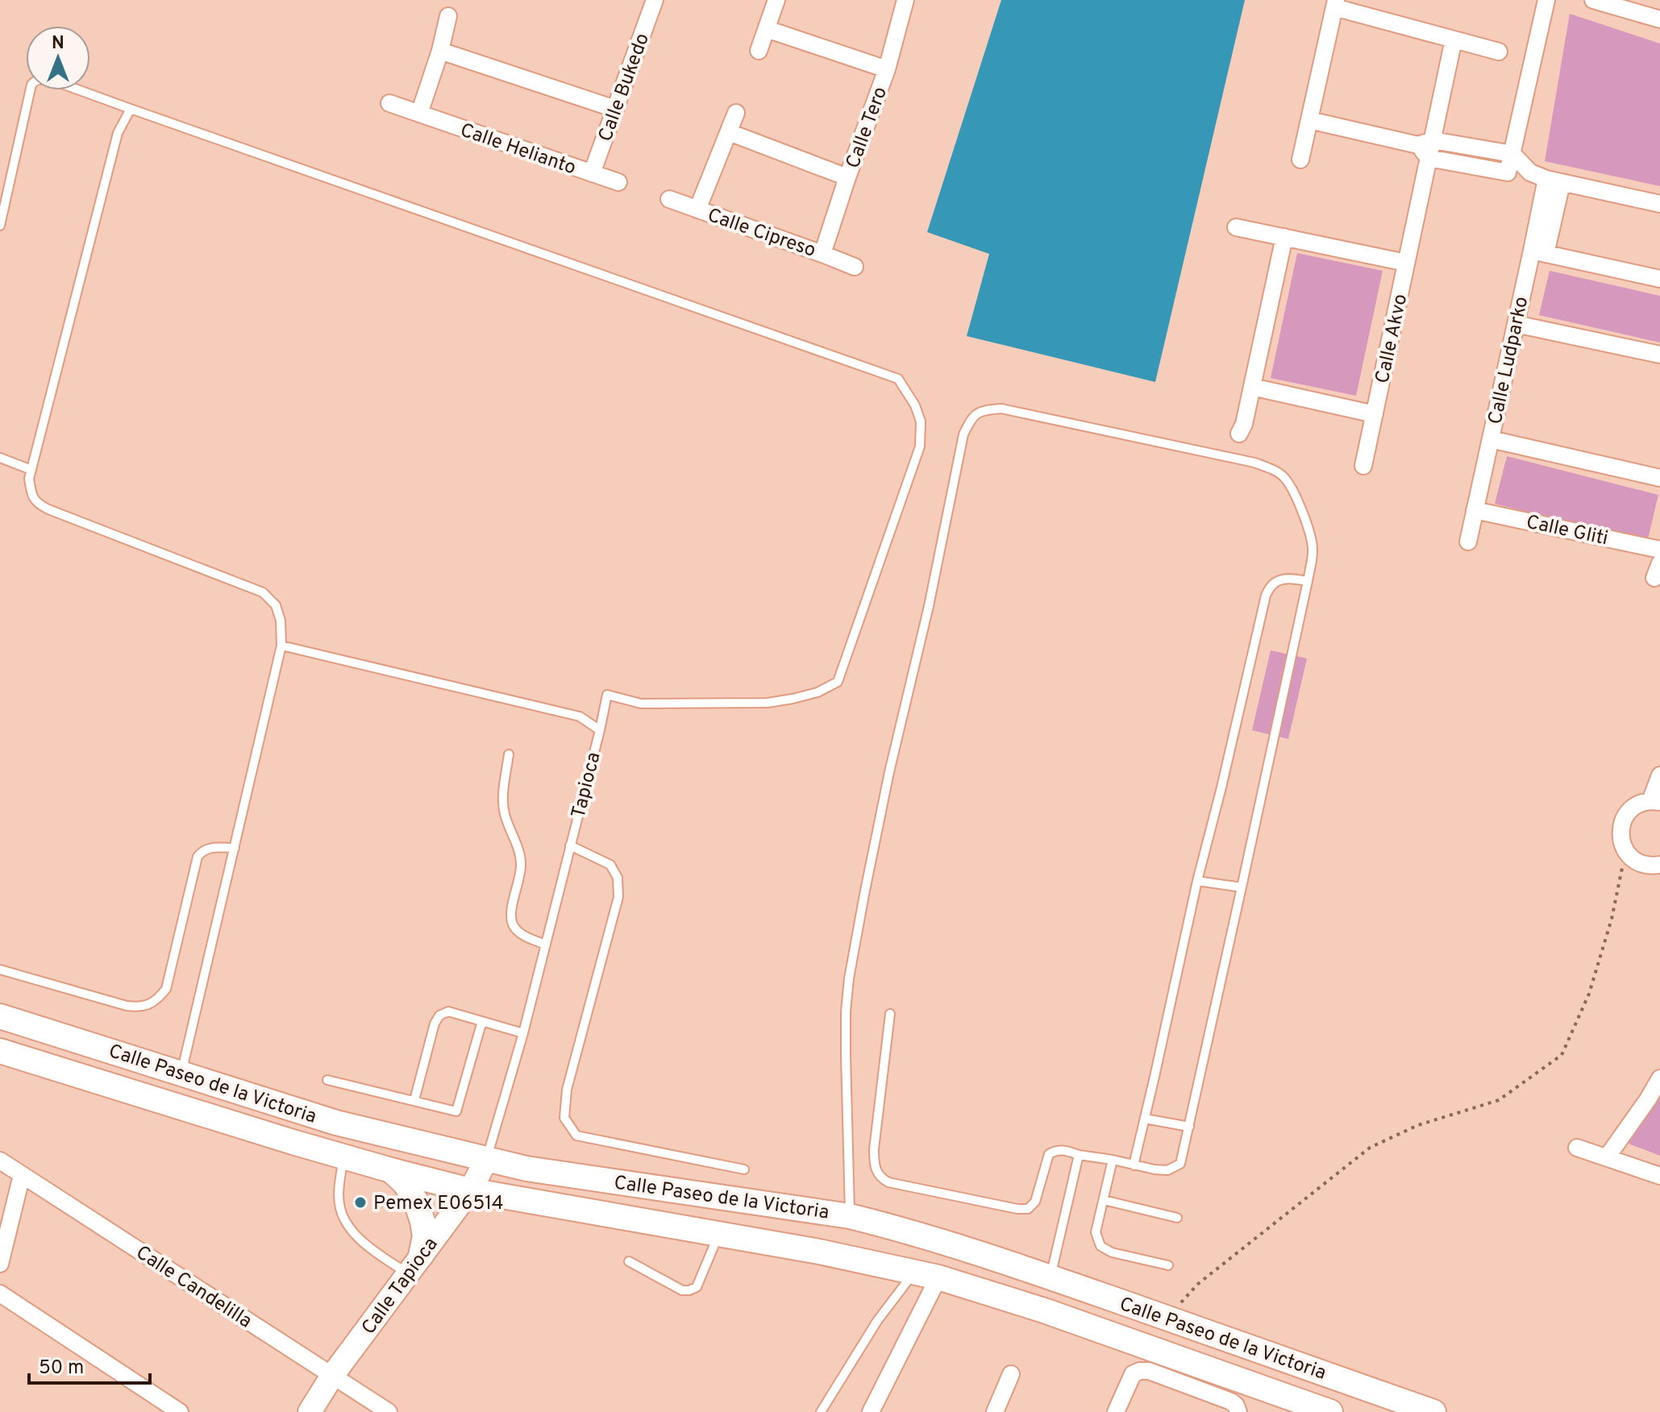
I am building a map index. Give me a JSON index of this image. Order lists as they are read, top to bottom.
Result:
{
  "streets": {
    "main road": ["Calle Paseo de la Victoria"],
    "street": [
      "Calle Bukedo",
      "Calle Tero",
      "Calle Helianto",
      "Calle Cipreso",
      "Calle Akvo",
      "Calle Ludparko",
      "Calle Gliti",
      "Calle Tapioca",
      "Calle Candelilla"
    ],
    "lane": ["Tapioca"]
  },
  "crossings": [
    ["Calle Bukedo", "Calle Helianto"],
    ["Calle Tero", "Calle Cipreso"],
    ["Calle Ludparko", "Calle Gliti"],
    ["Tapioca", "Calle Paseo de la Victoria"],
    ["Tapioca", "Calle Tapioca"],
    ["Calle Paseo de la Victoria", "Calle Tapioca"],
    ["Calle Tapioca", "Calle Candelilla"]
  ],
  "places": ["Pemex E06514"],
  "scale_bar": "50 m",
  "north": "top"
}
